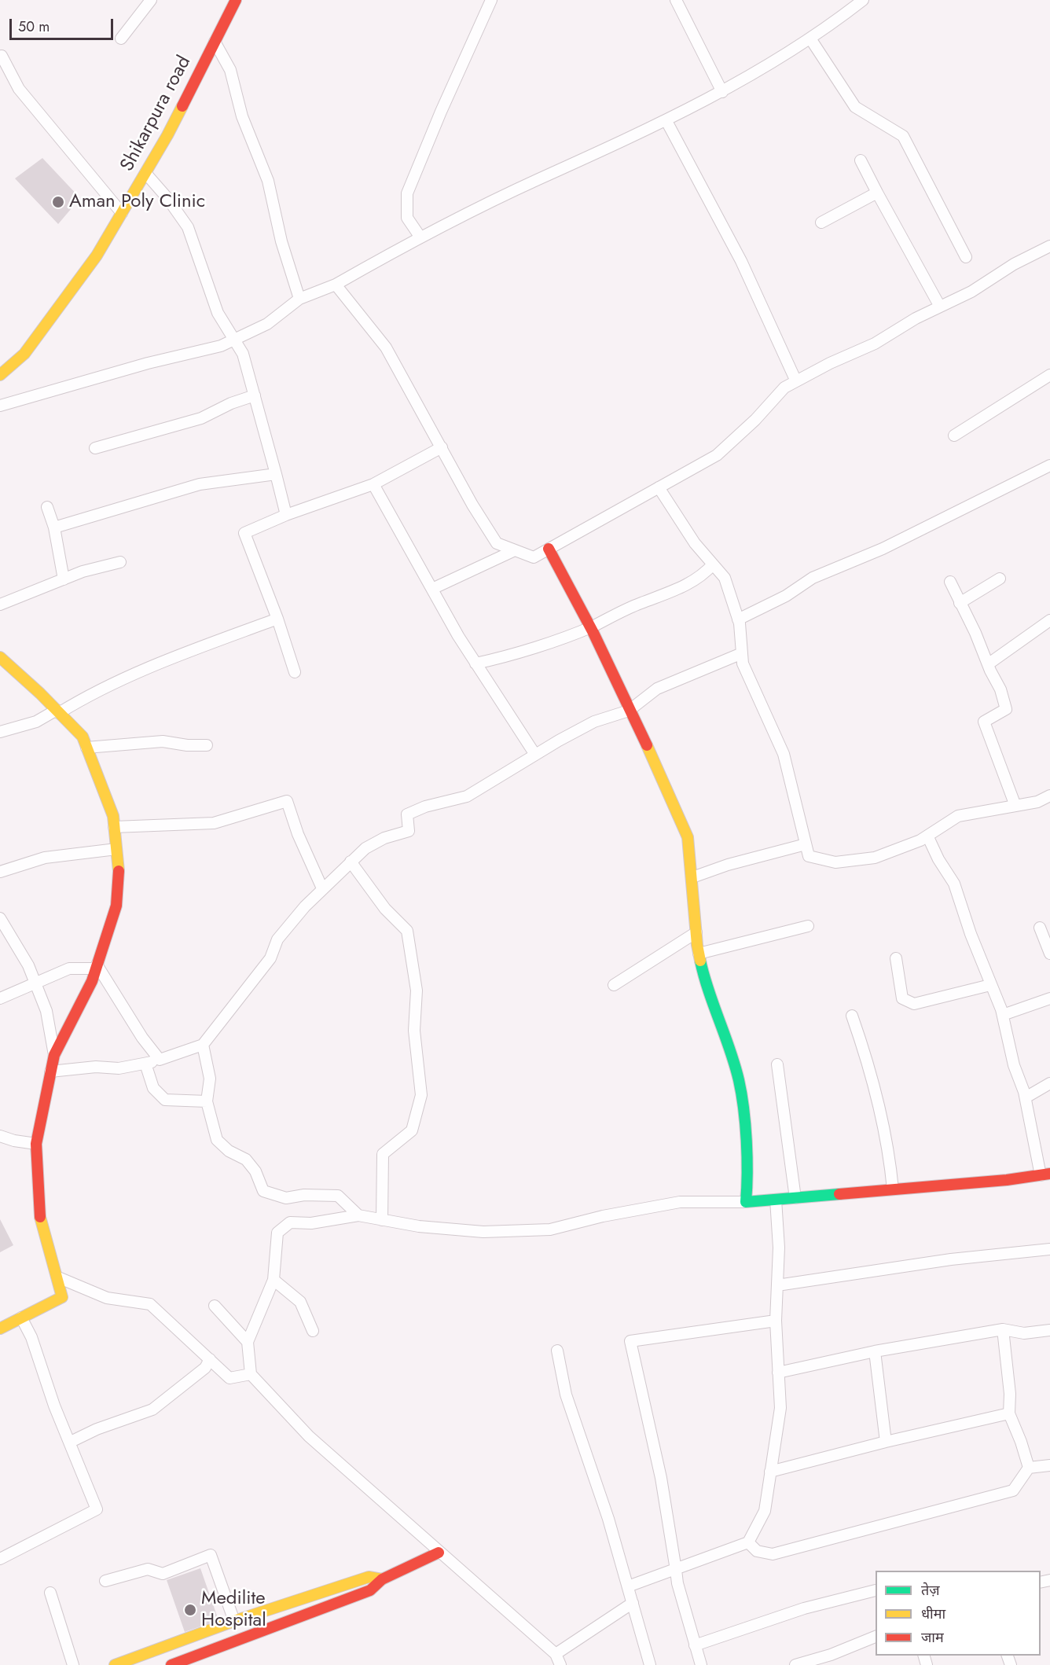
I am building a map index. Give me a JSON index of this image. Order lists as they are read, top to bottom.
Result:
{
  "streets": {
    "street": ["Shikarpura road"]
  },
  "places": ["Aman Poly Clinic", "Medilite Hospital"],
  "legend": ["तेज़", "धीमा", "जाम"],
  "scale_bar": "50 m"
}
